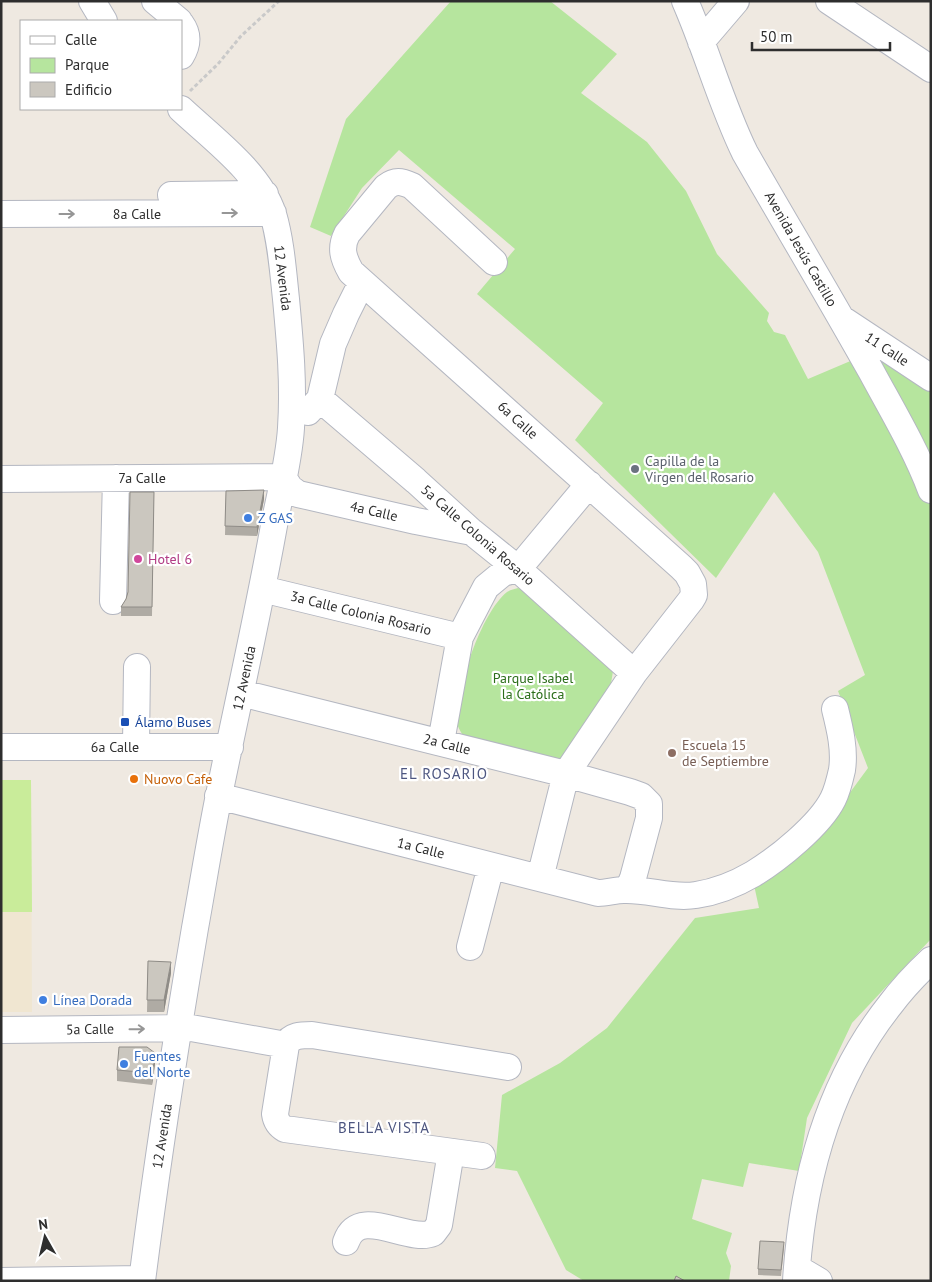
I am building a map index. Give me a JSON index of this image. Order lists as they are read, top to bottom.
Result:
{
  "streets": {
    "street": [
      "8a Calle",
      "Avenida Jesús Castillo",
      "12 Avenida",
      "11 Calle",
      "6a Calle",
      "7a Calle",
      "4a Calle",
      "5a Calle Colonia Rosario",
      "3a Calle Colonia Rosario",
      "2a Calle",
      "1a Calle",
      "5a Calle"
    ]
  },
  "crossings": [
    ["8a Calle", "12 Avenida"],
    ["Avenida Jesús Castillo", "11 Calle"],
    ["12 Avenida", "6a Calle"],
    ["12 Avenida", "7a Calle"],
    ["12 Avenida", "4a Calle"],
    ["12 Avenida", "3a Calle Colonia Rosario"],
    ["12 Avenida", "2a Calle"],
    ["12 Avenida", "1a Calle"],
    ["12 Avenida", "5a Calle"],
    ["6a Calle", "5a Calle Colonia Rosario"],
    ["7a Calle", "4a Calle"],
    ["4a Calle", "5a Calle Colonia Rosario"],
    ["2a Calle", "1a Calle"]
  ],
  "one_way": ["5a Calle"],
  "districts": ["EL ROSARIO", "BELLA VISTA"],
  "parks": ["Parque Isabel la Católica"],
  "places": {
    "other": [
      "Capilla de la Virgen del Rosario",
      "Z GAS",
      "Hotel 6",
      "Escuela 15 de Septiembre",
      "Nuovo Cafe",
      "Línea Dorada",
      "Fuentes del Norte"
    ],
    "transit": ["Álamo Buses"]
  },
  "legend": ["Calle", "Parque", "Edificio"],
  "scale_bar": "50 m",
  "north": "top"
}
